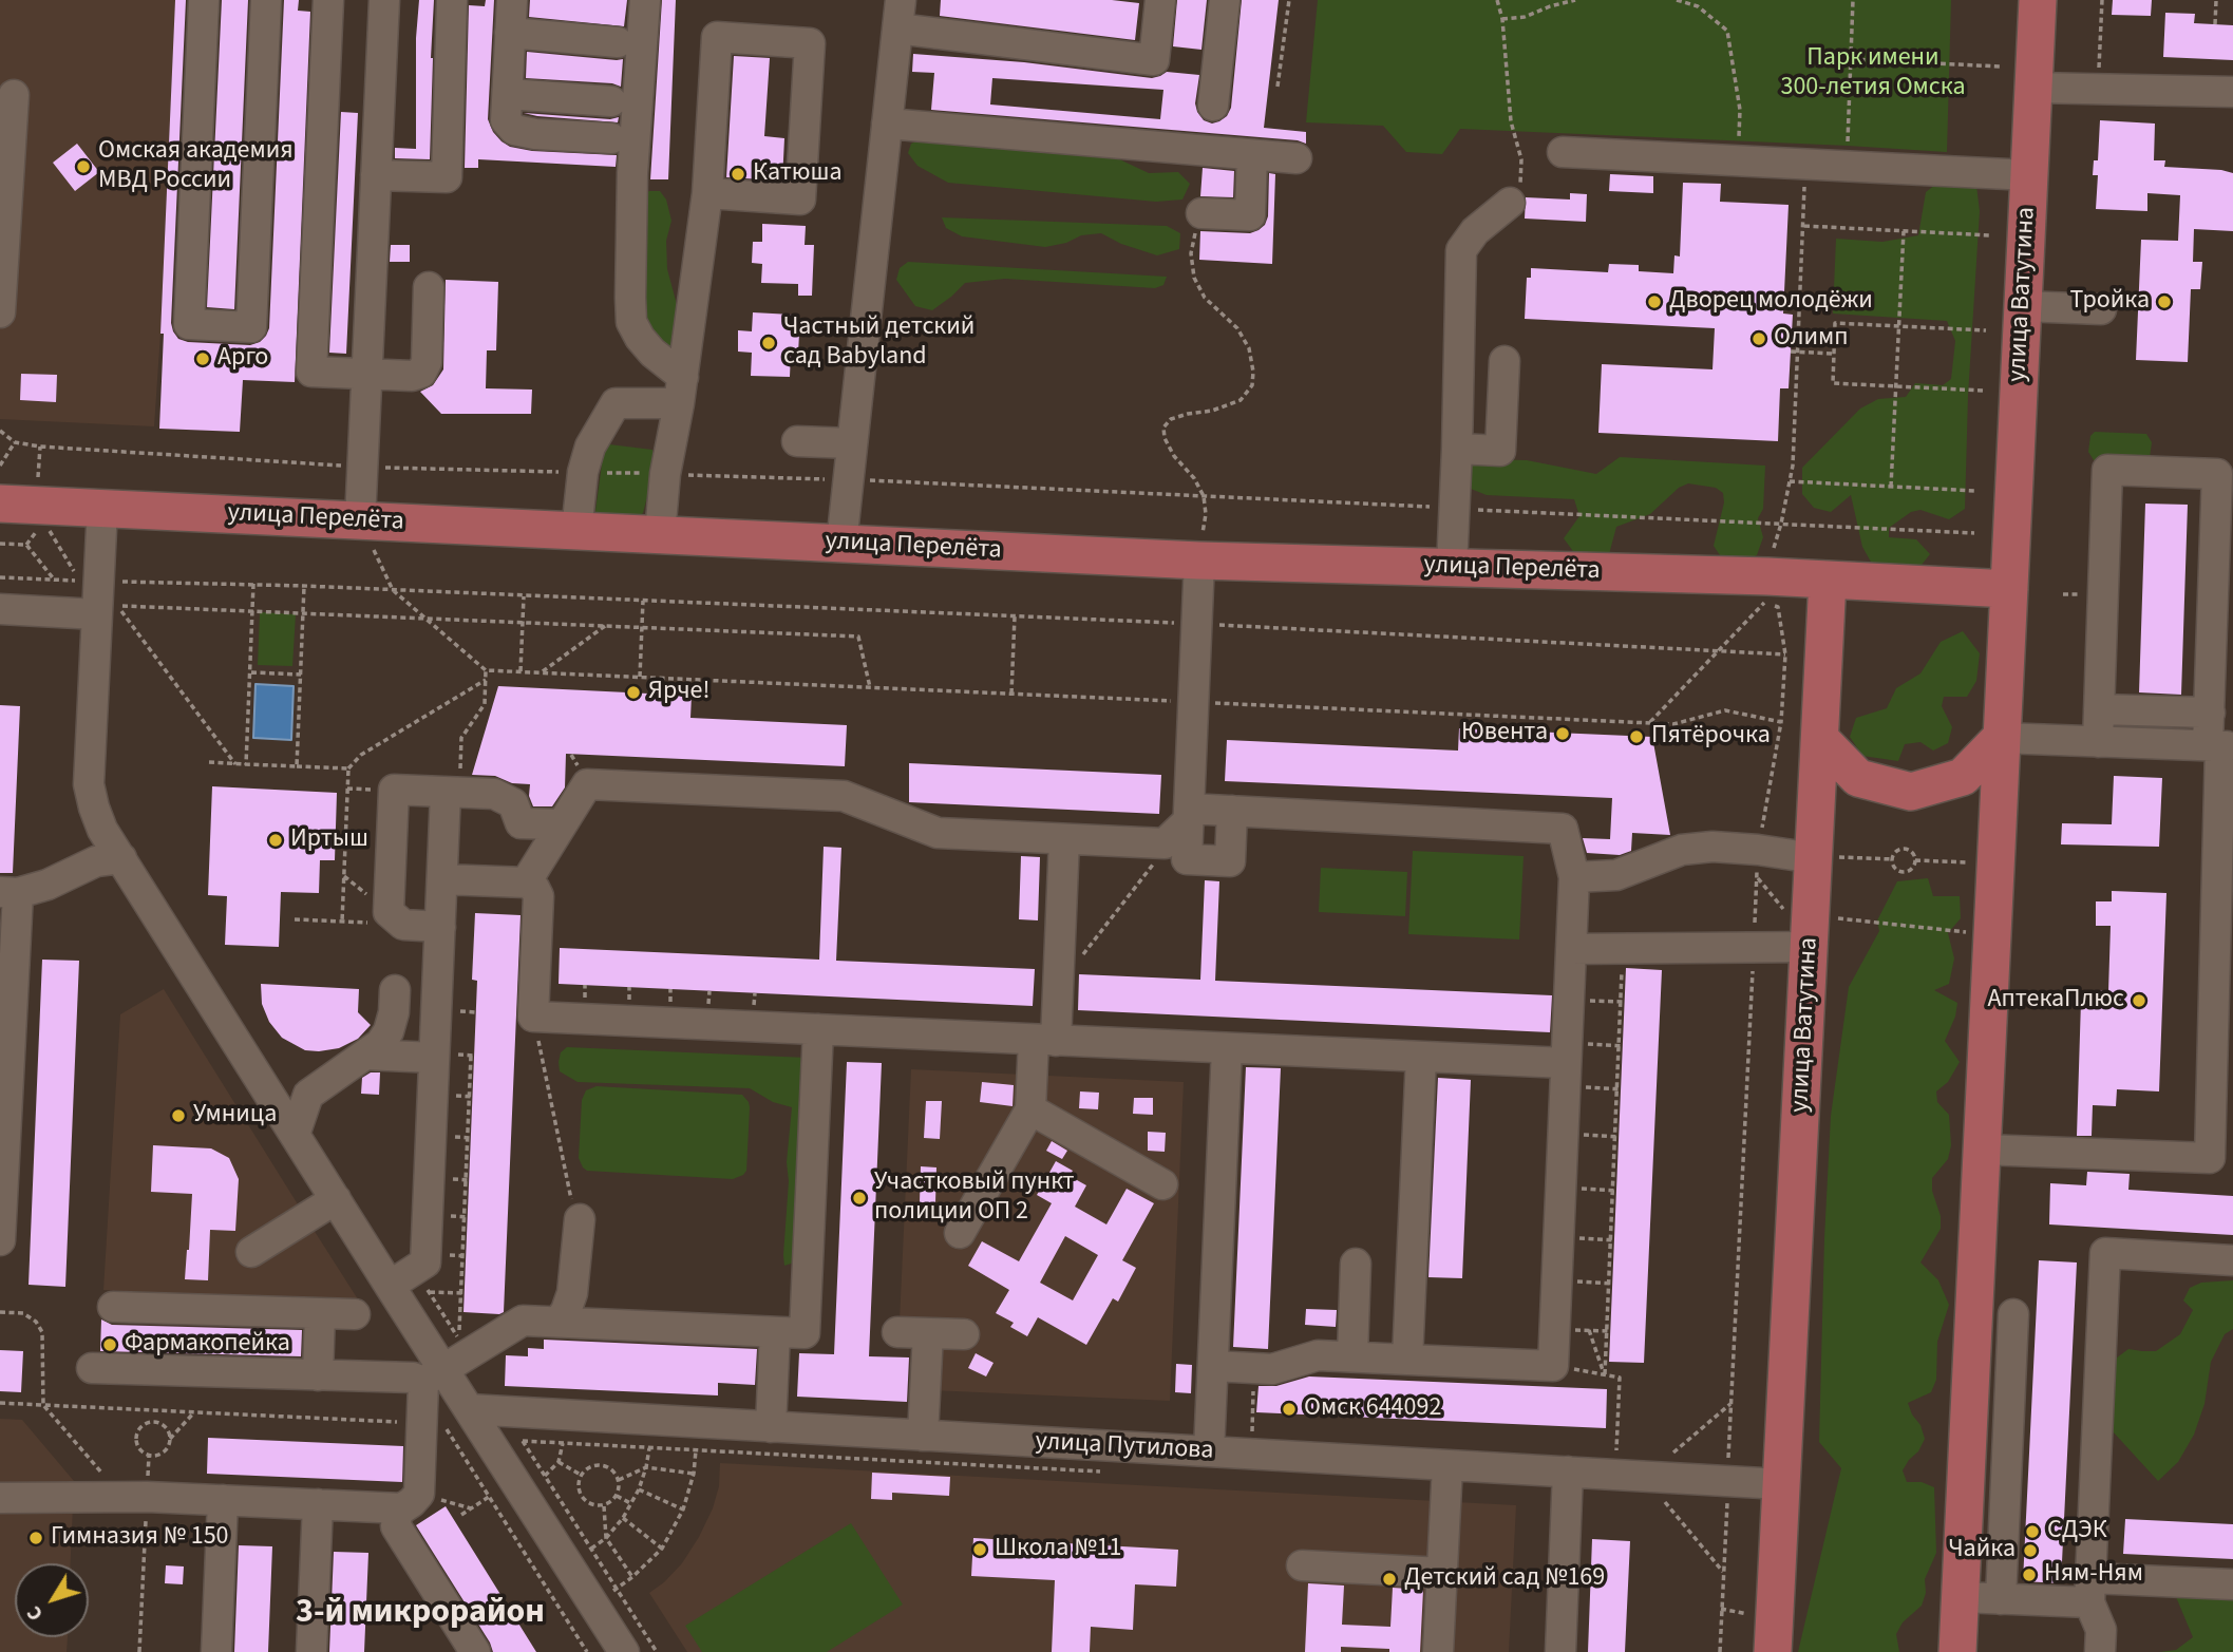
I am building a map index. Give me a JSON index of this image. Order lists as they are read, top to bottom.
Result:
{
  "streets": {
    "main road": ["улица Ватутина", "улица Перелёта"],
    "street": ["улица Путилова"]
  },
  "crossings": [
    ["улица Ватутина", "улица Перелёта"],
    ["улица Ватутина", "улица Путилова"]
  ],
  "districts": ["3-й микрорайон"],
  "parks": ["Парк имени 300-летия Омска"],
  "places": [
    "Омская академия МВД России",
    "Катюша",
    "Дворец молодёжи",
    "Тройка",
    "Олимп",
    "Частный детский сад Babyland",
    "Арго",
    "Ярче!",
    "Ювента",
    "Пятёрочка",
    "Иртыш",
    "АптекаПлюс",
    "Умница",
    "Участковый пункт полиции ОП 2",
    "Фармакопейка",
    "Омск 644092",
    "СДЭК",
    "Гимназия № 150",
    "Школа №11",
    "Чайка",
    "Ням-Ням",
    "Детский сад №169"
  ],
  "north": "bottom left"
}
